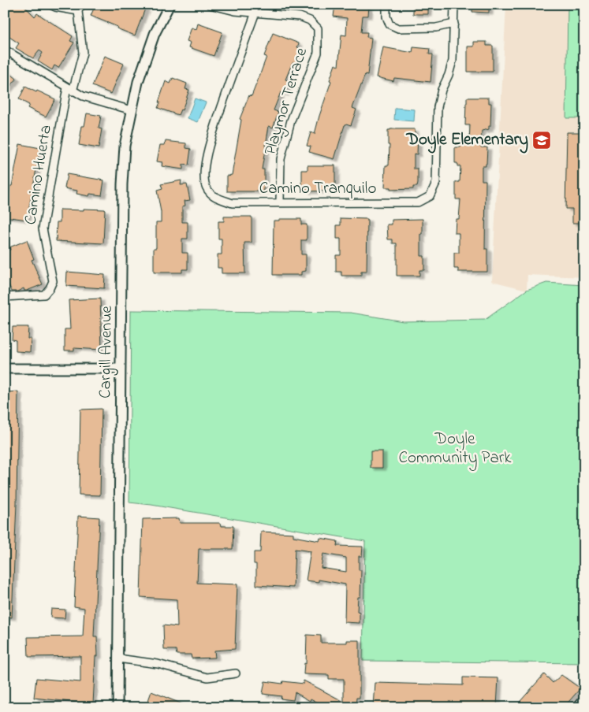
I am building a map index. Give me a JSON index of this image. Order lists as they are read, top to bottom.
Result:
{
  "streets": {
    "street": [
      "Playmor Terrace",
      "Camino Huerta",
      "Camino Tranquilo",
      "Cargill Avenue"
    ]
  },
  "crossings": [
    ["Playmor Terrace", "Camino Tranquilo"]
  ],
  "parks": ["Doyle Community Park"],
  "places": {
    "school or university": ["Doyle Elementary"]
  }
}
